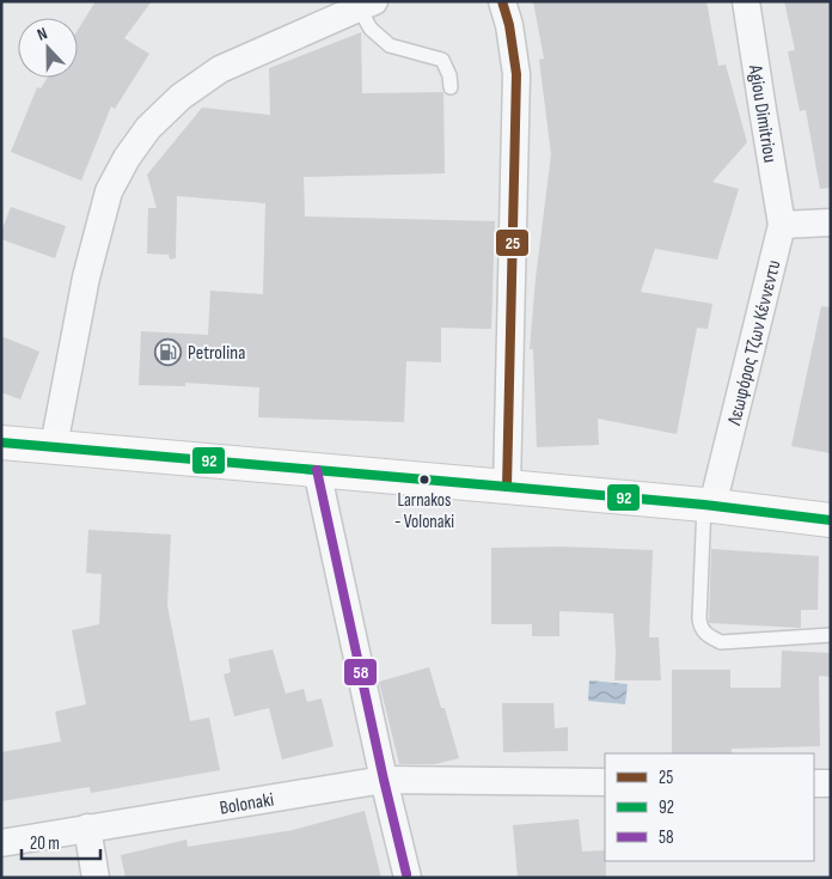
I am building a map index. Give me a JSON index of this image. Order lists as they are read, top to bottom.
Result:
{
  "streets": {
    "street": ["Agiou Dimitriou", "Λεωφόρος Τζων Κέννεντυ", "Bolonaki"]
  },
  "crossings": [
    ["Agiou Dimitriou", "Λεωφόρος Τζων Κέννεντυ"]
  ],
  "places": {
    "fuel station": ["Petrolina"],
    "other": ["Larnakos - Volonaki"]
  },
  "lines": ["transit line 25", "transit line 92", "transit line 58"],
  "legend": ["25", "92", "58"],
  "scale_bar": "20 m",
  "north": "top"
}
